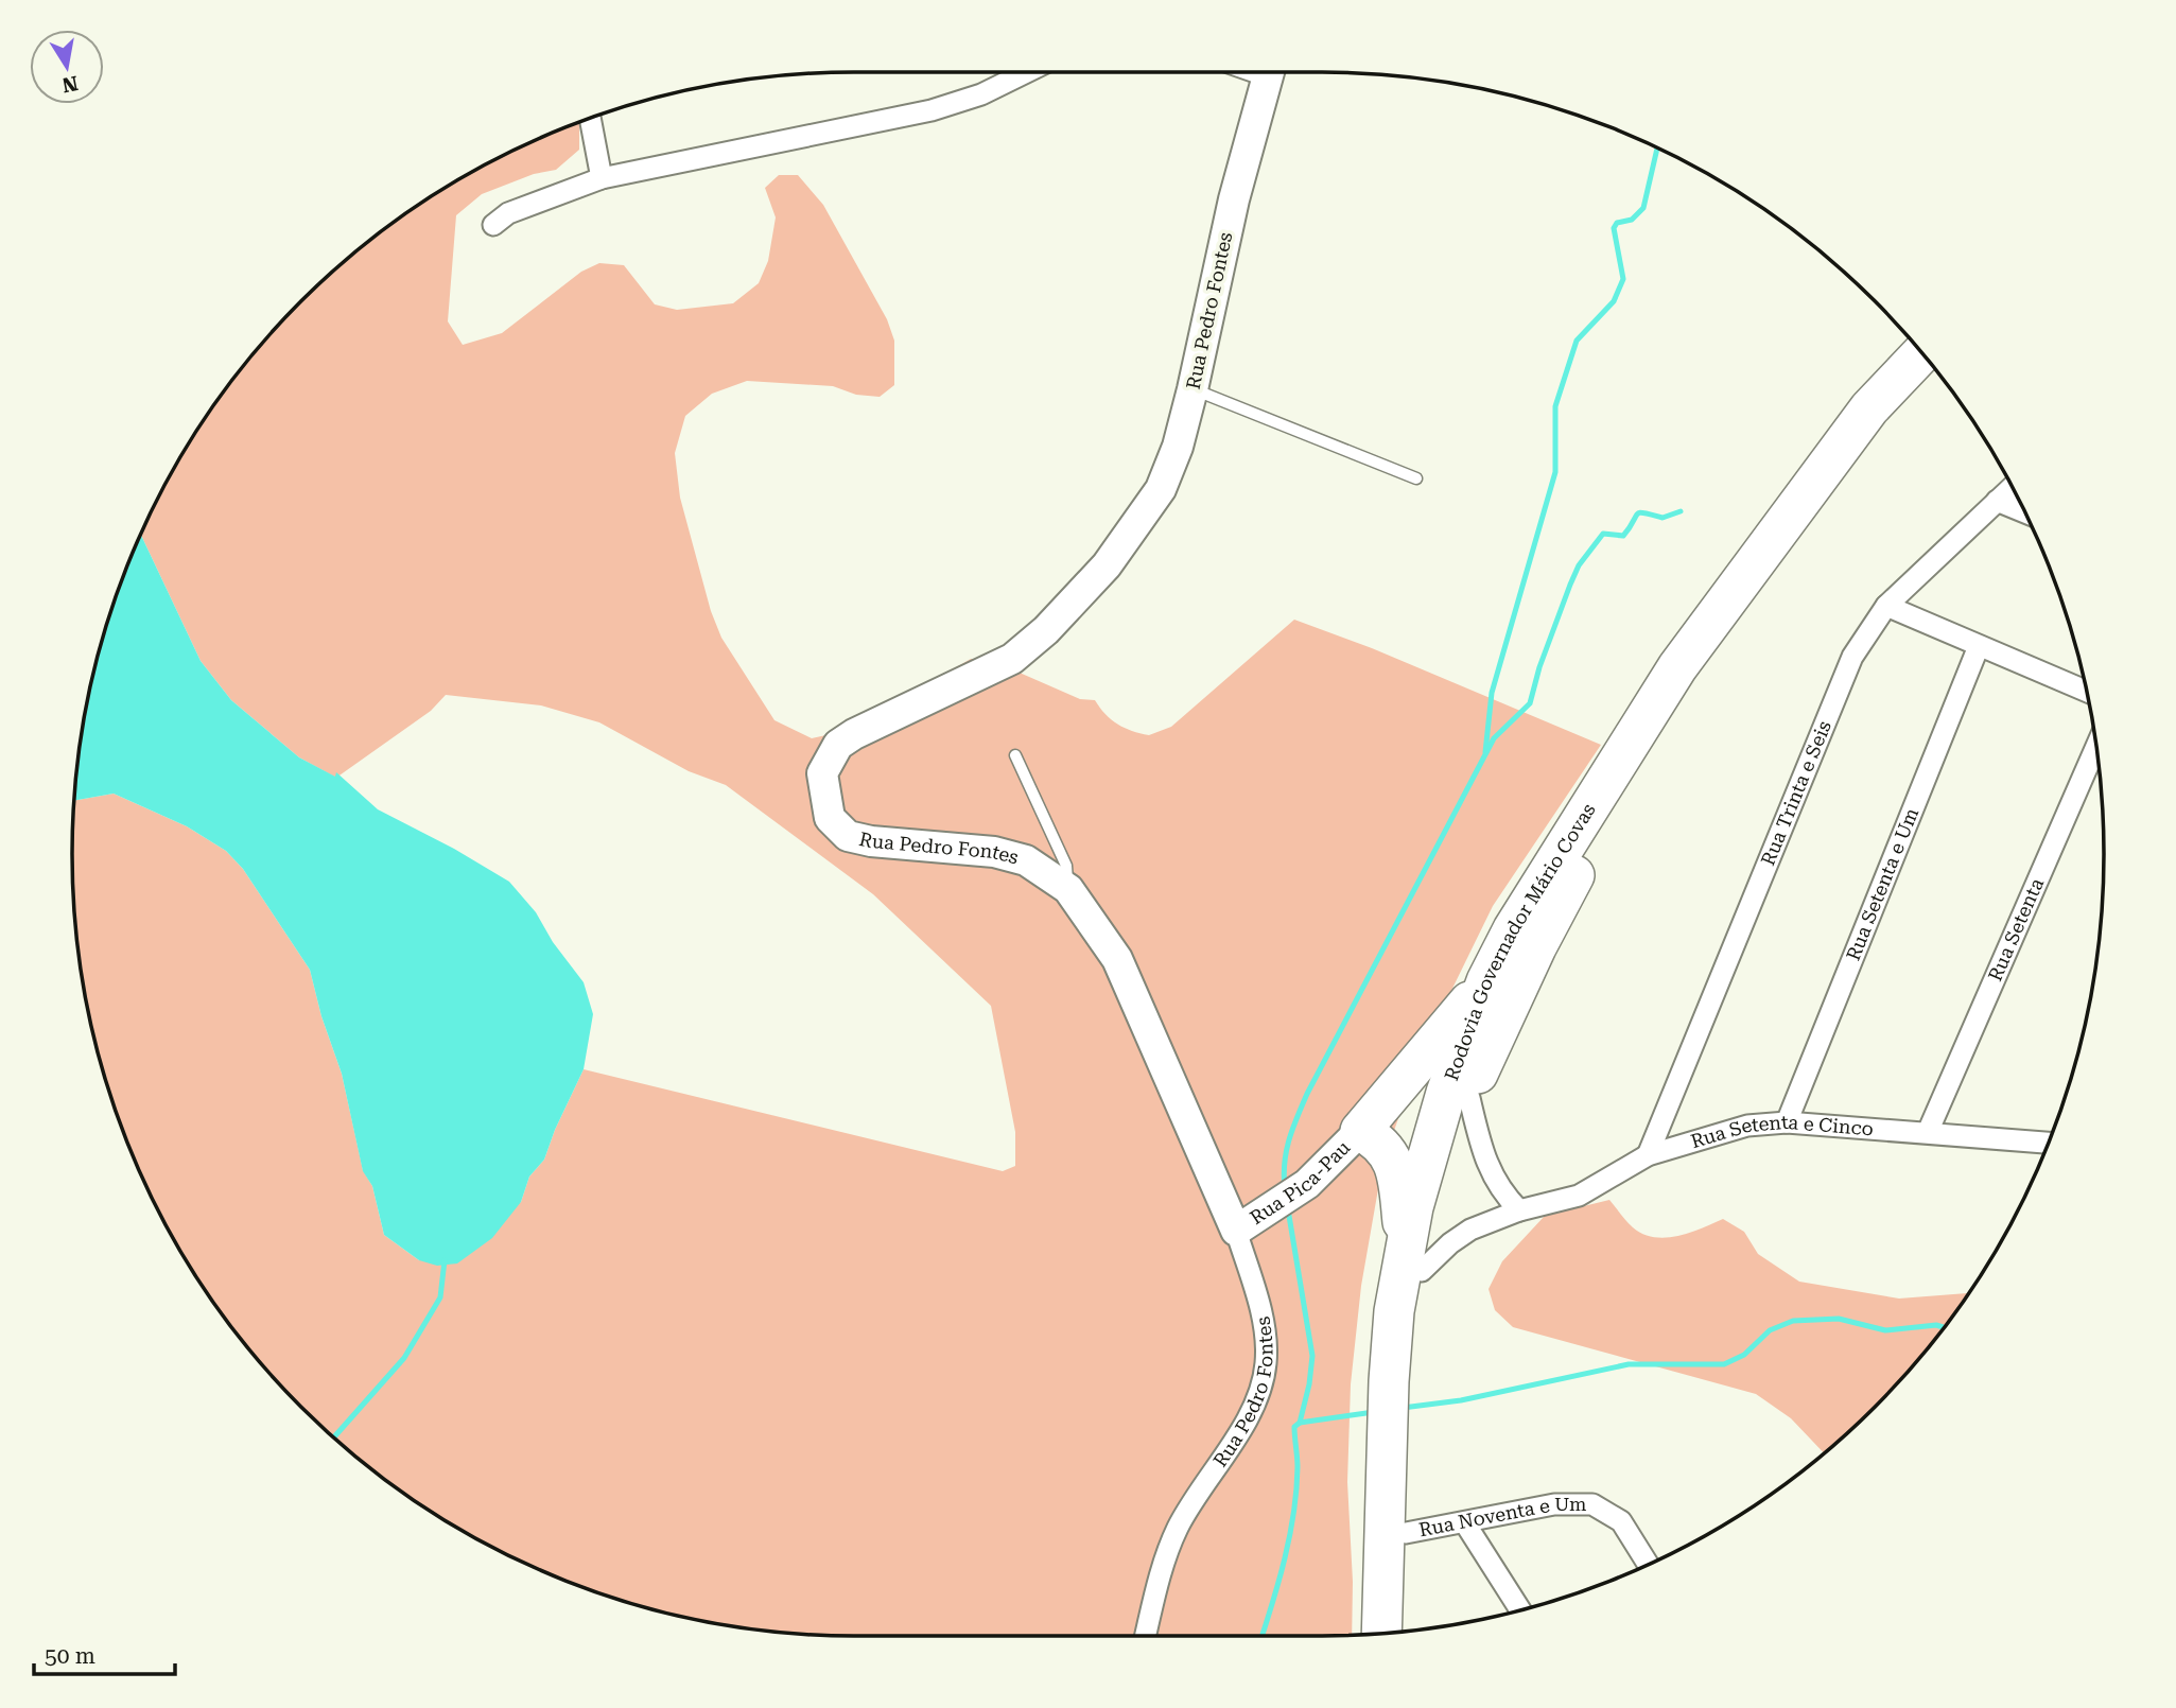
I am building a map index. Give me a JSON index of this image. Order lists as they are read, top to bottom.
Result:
{
  "streets": {
    "highway": ["Rodovia Governador Mário Covas"],
    "street": [
      "Rua Pedro Fontes",
      "Rua Trinta e Seis",
      "Rua Setenta e Um",
      "Rua Setenta",
      "Rua Setenta e Cinco",
      "Rua Pica-Pau",
      "Rua Noventa e Um"
    ]
  },
  "crossings": [
    ["Rua Pedro Fontes", "Rua Pica-Pau"],
    ["Rua Trinta e Seis", "Rua Setenta e Cinco"],
    ["Rua Setenta e Um", "Rua Setenta e Cinco"],
    ["Rua Setenta", "Rua Setenta e Cinco"],
    ["Rodovia Governador Mário Covas", "Rua Setenta e Cinco"],
    ["Rodovia Governador Mário Covas", "Rua Noventa e Um"]
  ],
  "scale_bar": "50 m",
  "north": "bottom"
}
